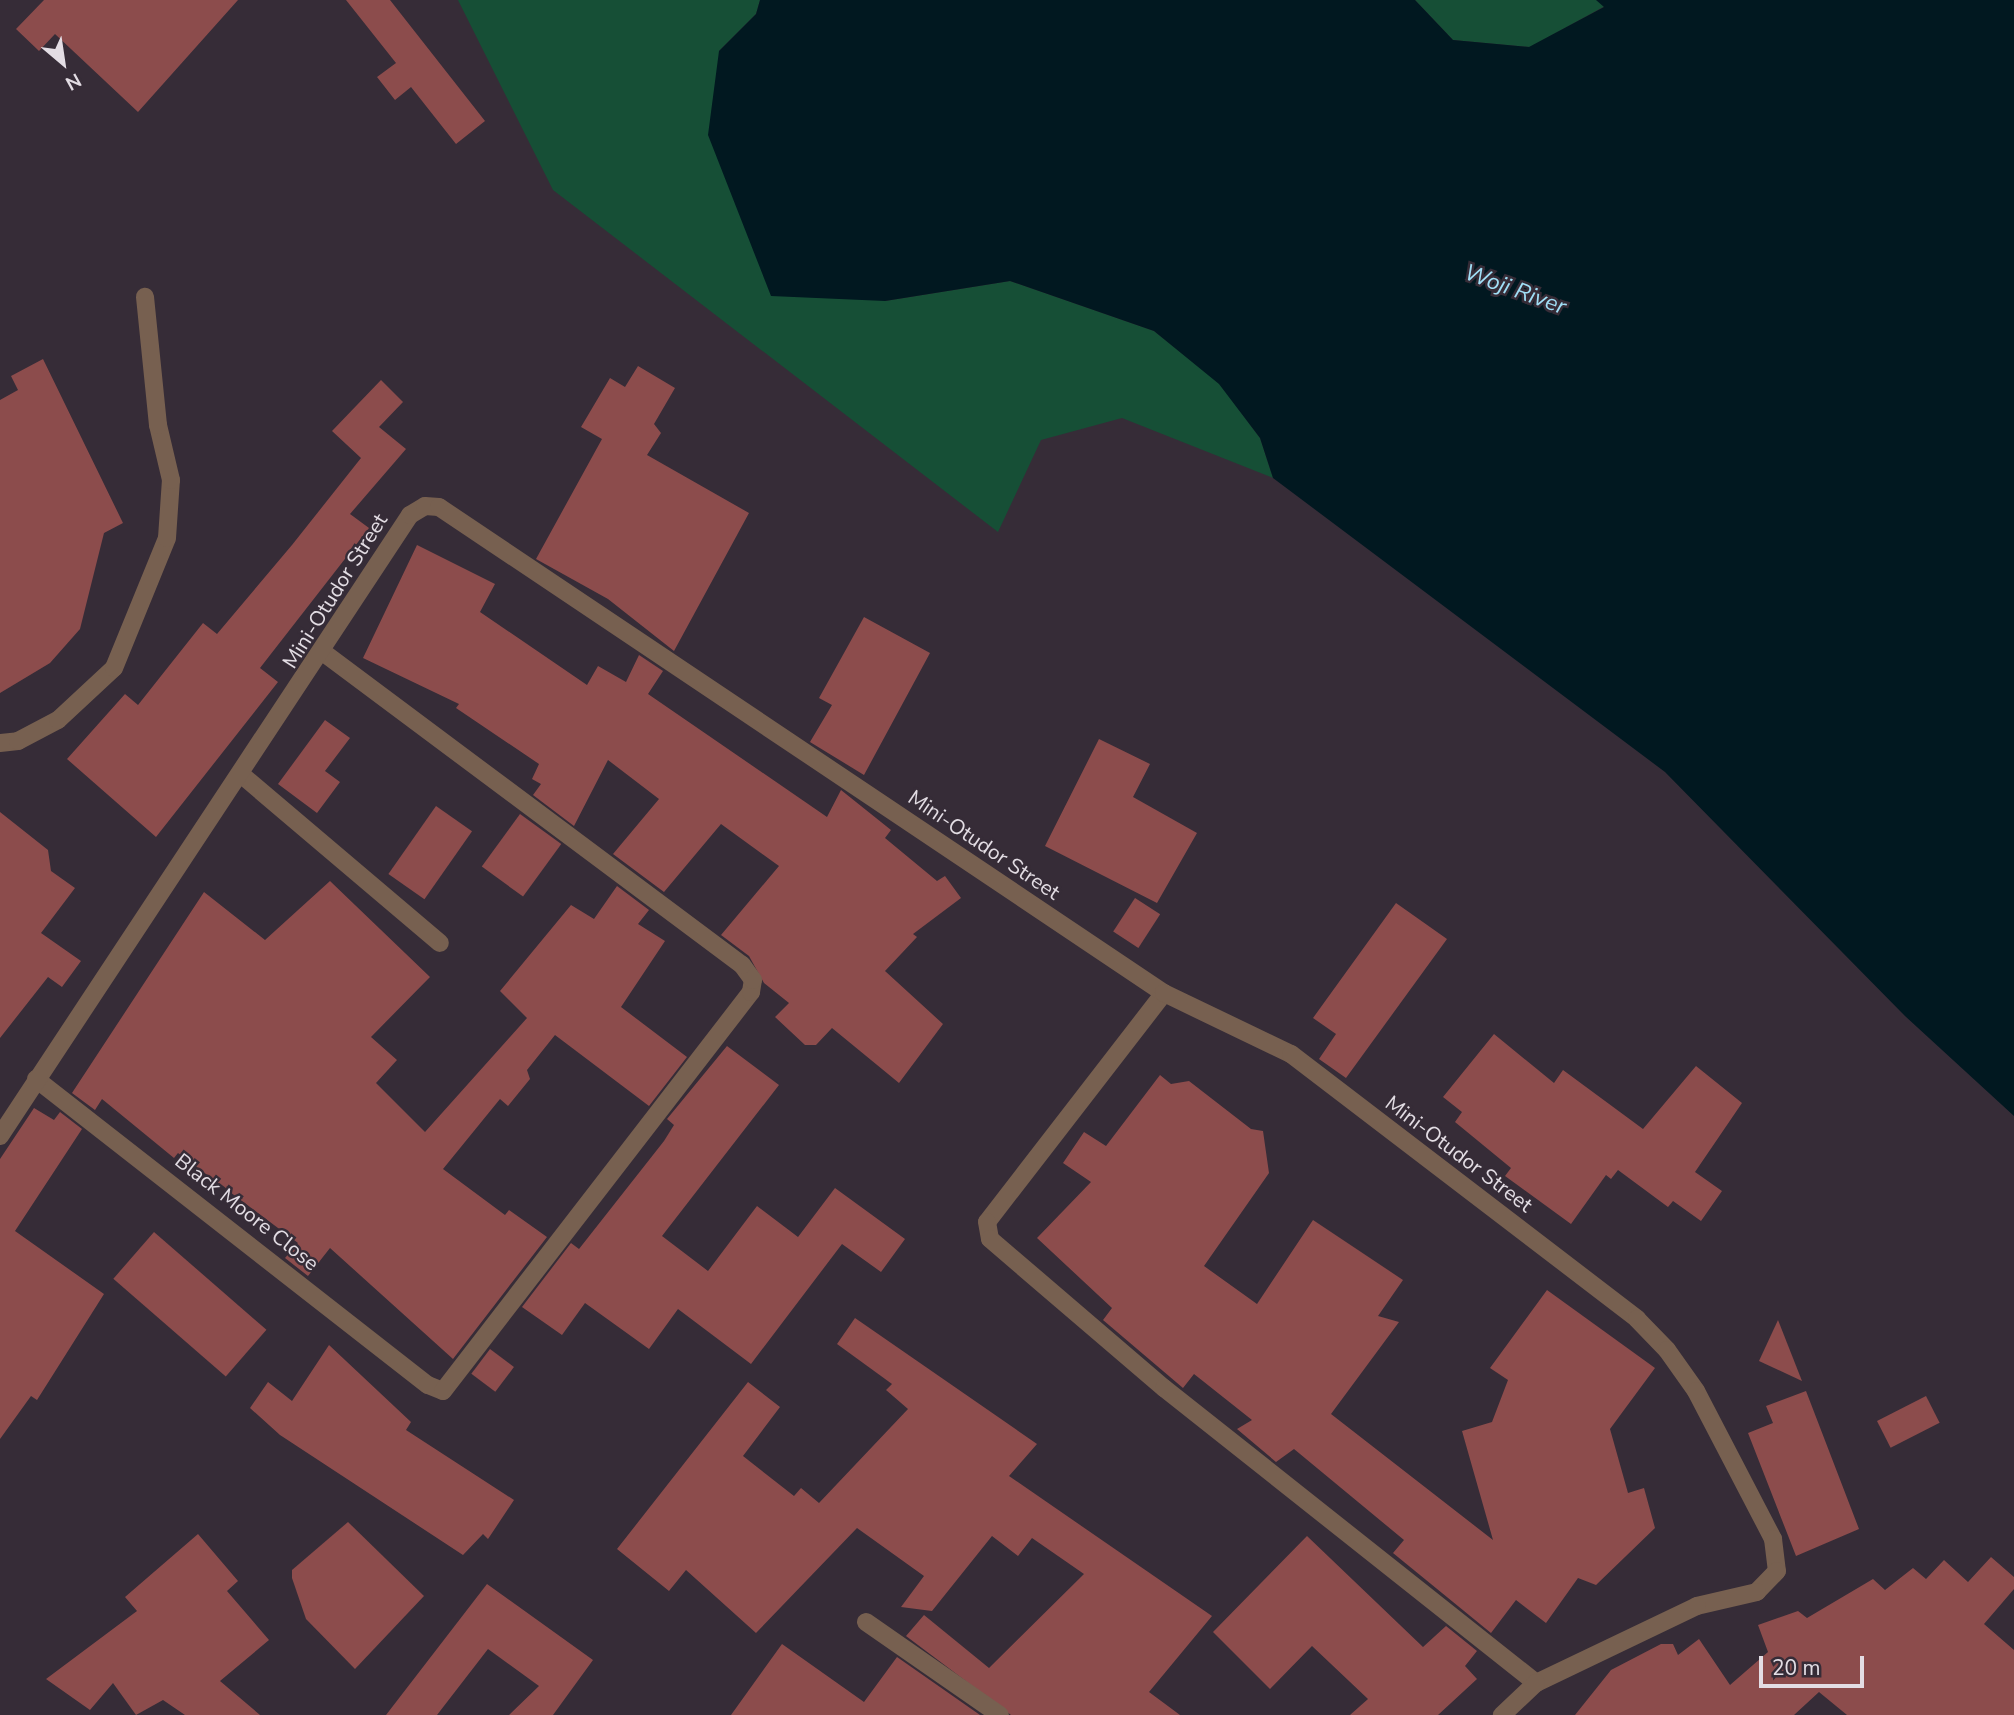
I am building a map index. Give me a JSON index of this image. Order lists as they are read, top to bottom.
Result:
{
  "streets": {
    "street": ["Mini-Otudor Street", "Black Moore Close"]
  },
  "crossings": [
    ["Mini-Otudor Street", "Black Moore Close"]
  ],
  "water": ["Woji River"],
  "scale_bar": "20 m",
  "north": "bottom right"
}
